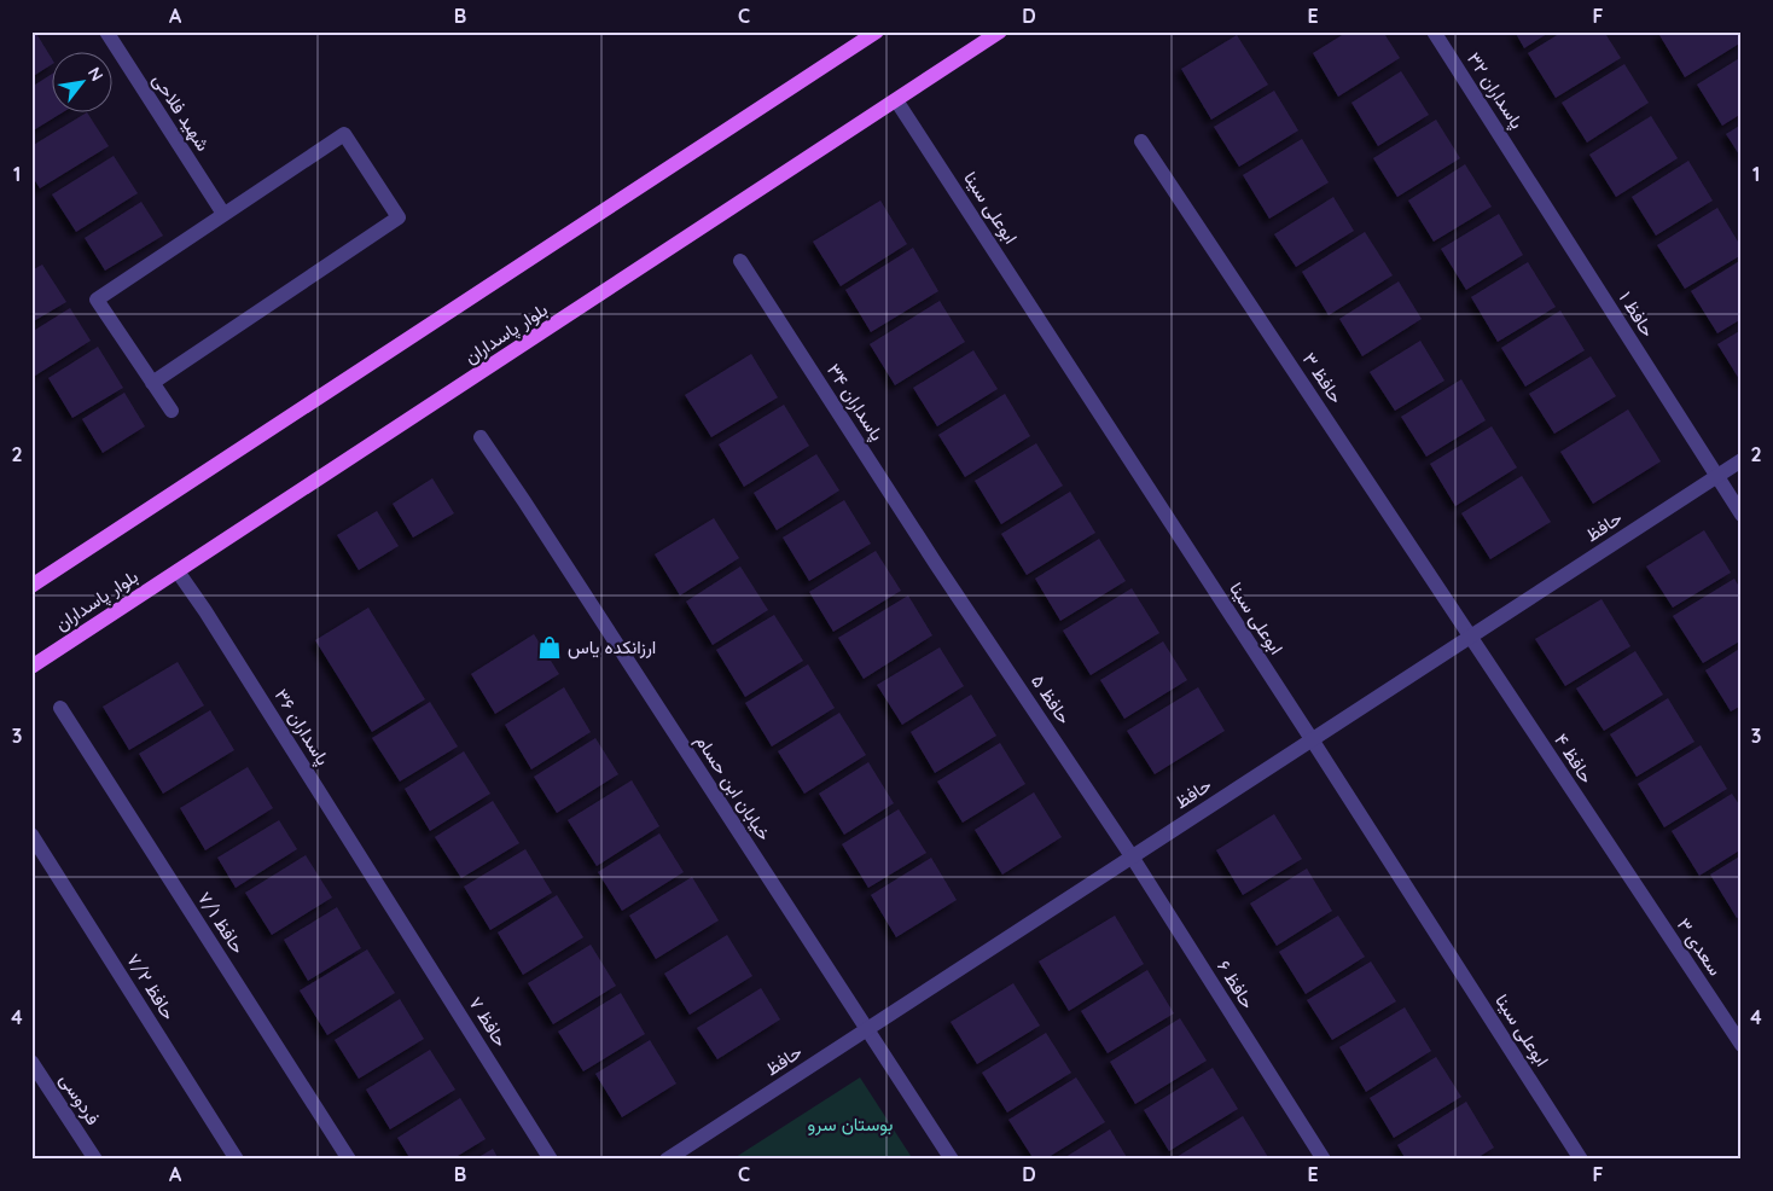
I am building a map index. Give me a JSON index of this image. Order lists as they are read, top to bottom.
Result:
{
  "streets": {
    "main road": ["بلوار پاسداران"],
    "street": [
      "پاسداران ۳۲",
      "شهید فلاحی",
      "ابوعلی سینا",
      "حافظ ۱",
      "حافظ ۳",
      "پاسداران ۳۴",
      "حافظ",
      "حافظ ۵",
      "پاسداران ۳۶",
      "حافظ ۴",
      "خیابان ابن حسام",
      "حافظ ۷/۱",
      "سعدی ۳",
      "حافظ ۶",
      "حافظ ۷/۲",
      "حافظ ۷",
      "فردوسی"
    ]
  },
  "crossings": [
    ["پاسداران ۳۲", "حافظ ۱"],
    ["ابوعلی سینا", "بلوار پاسداران"],
    ["ابوعلی سینا", "حافظ"],
    ["حافظ ۱", "حافظ"],
    ["بلوار پاسداران", "پاسداران ۳۶"],
    ["حافظ ۳", "حافظ"],
    ["حافظ ۳", "حافظ ۴"],
    ["پاسداران ۳۴", "حافظ ۵"],
    ["حافظ", "حافظ ۵"],
    ["حافظ", "حافظ ۴"],
    ["حافظ", "خیابان ابن حسام"],
    ["حافظ", "حافظ ۶"],
    ["حافظ ۵", "حافظ ۶"],
    ["پاسداران ۳۶", "حافظ ۷"],
    ["حافظ ۴", "سعدی ۳"]
  ],
  "parks": ["بوستان سرو"],
  "places": {
    "shop": ["ارزانکده یاس"]
  },
  "north": "top right",
  "grid": {
    "columns": [
      "A",
      "B",
      "C",
      "D",
      "E",
      "F"
    ],
    "rows": [
      "1",
      "2",
      "3",
      "4"
    ]
  }
}
